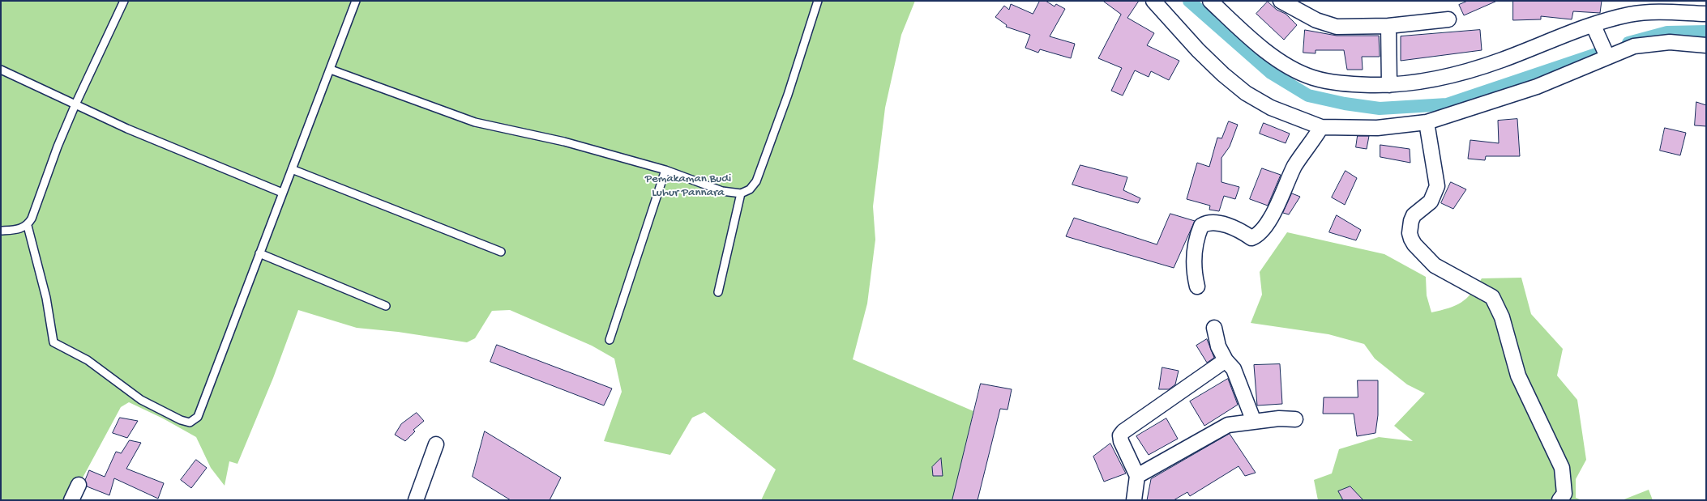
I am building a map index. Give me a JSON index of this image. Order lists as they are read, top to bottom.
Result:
{
  "parks": ["Pemakaman Budi Luhur Pannara"]
}
